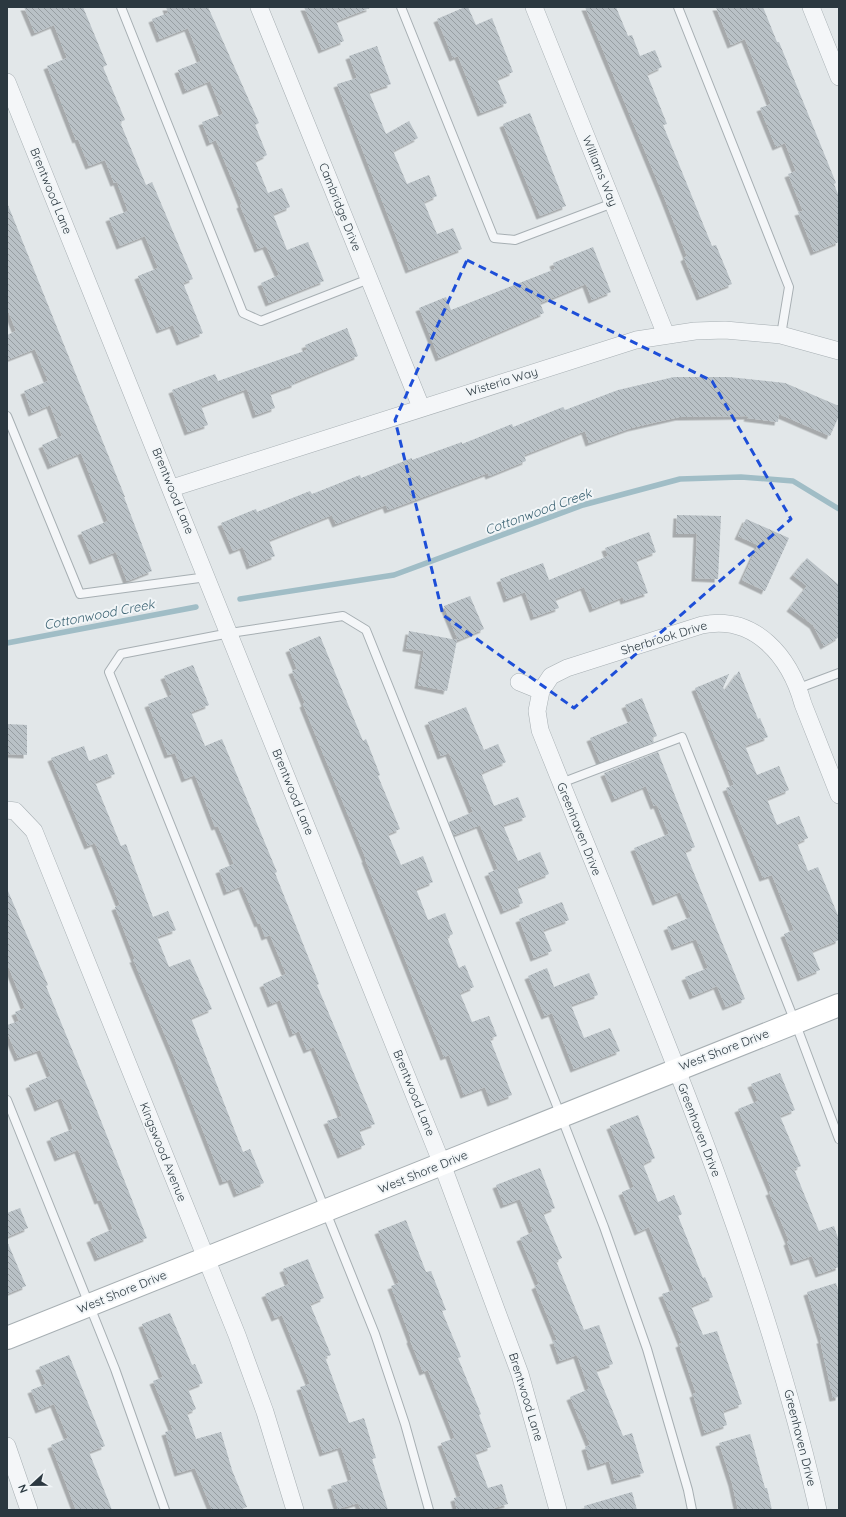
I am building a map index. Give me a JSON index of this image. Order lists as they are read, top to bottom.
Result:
{
  "streets": {
    "street": [
      "Williams Way",
      "Brentwood Lane",
      "Cambridge Drive",
      "Wisteria Way",
      "Sherbrook Drive",
      "Greenhaven Drive",
      "West Shore Drive",
      "Kingswood Avenue"
    ]
  },
  "crossings": [
    ["Williams Way", "Wisteria Way"],
    ["Brentwood Lane", "Wisteria Way"],
    ["Brentwood Lane", "West Shore Drive"],
    ["Cambridge Drive", "Wisteria Way"],
    ["Sherbrook Drive", "Greenhaven Drive"],
    ["Greenhaven Drive", "West Shore Drive"],
    ["West Shore Drive", "Kingswood Avenue"]
  ],
  "water": ["Cottonwood Creek"],
  "north": "left"
}
